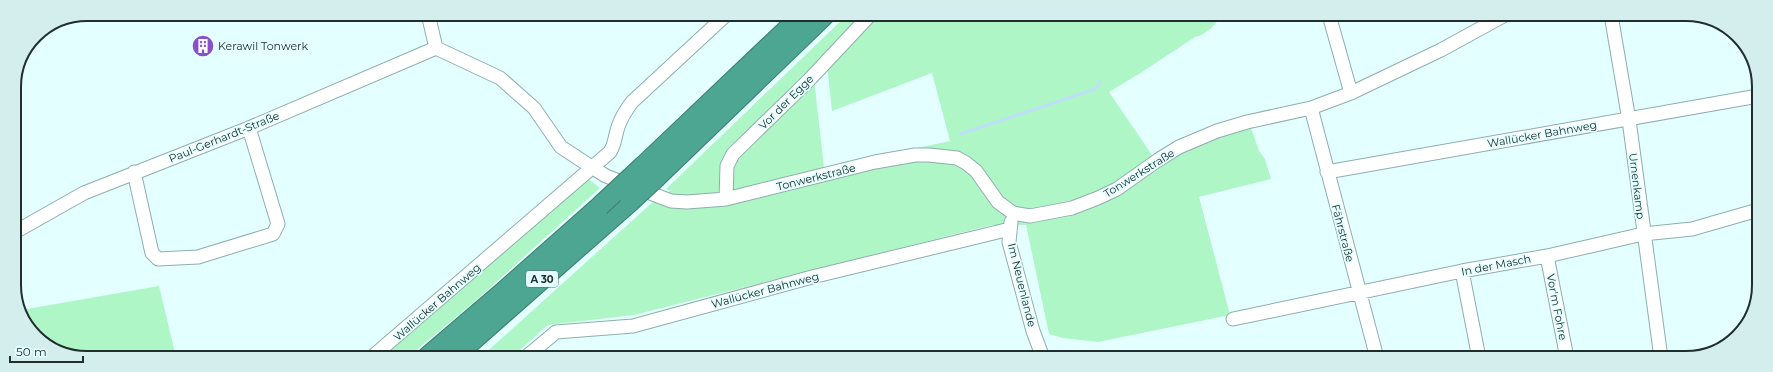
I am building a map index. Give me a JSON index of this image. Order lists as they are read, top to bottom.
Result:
{
  "streets": {
    "highway": ["A 30"],
    "street": [
      "Vor der Egge",
      "Wallücker Bahnweg",
      "Paul-Gerhardt-Straße",
      "Tonwerkstraße",
      "Urnenkamp",
      "Fährstraße",
      "In der Masch",
      "Im Neuenlande",
      "Vor'm Fohre"
    ]
  },
  "crossings": [
    ["Vor der Egge", "Tonwerkstraße"],
    ["Wallücker Bahnweg", "Tonwerkstraße"],
    ["Wallücker Bahnweg", "Urnenkamp"],
    ["Wallücker Bahnweg", "Fährstraße"],
    ["Wallücker Bahnweg", "Im Neuenlande"],
    ["Paul-Gerhardt-Straße", "Tonwerkstraße"],
    ["Tonwerkstraße", "Fährstraße"],
    ["Tonwerkstraße", "Im Neuenlande"],
    ["Urnenkamp", "In der Masch"],
    ["Fährstraße", "In der Masch"],
    ["In der Masch", "Vor'm Fohre"]
  ],
  "places": {
    "building": ["Kerawil Tonwerk"]
  },
  "scale_bar": "50 m"
}
